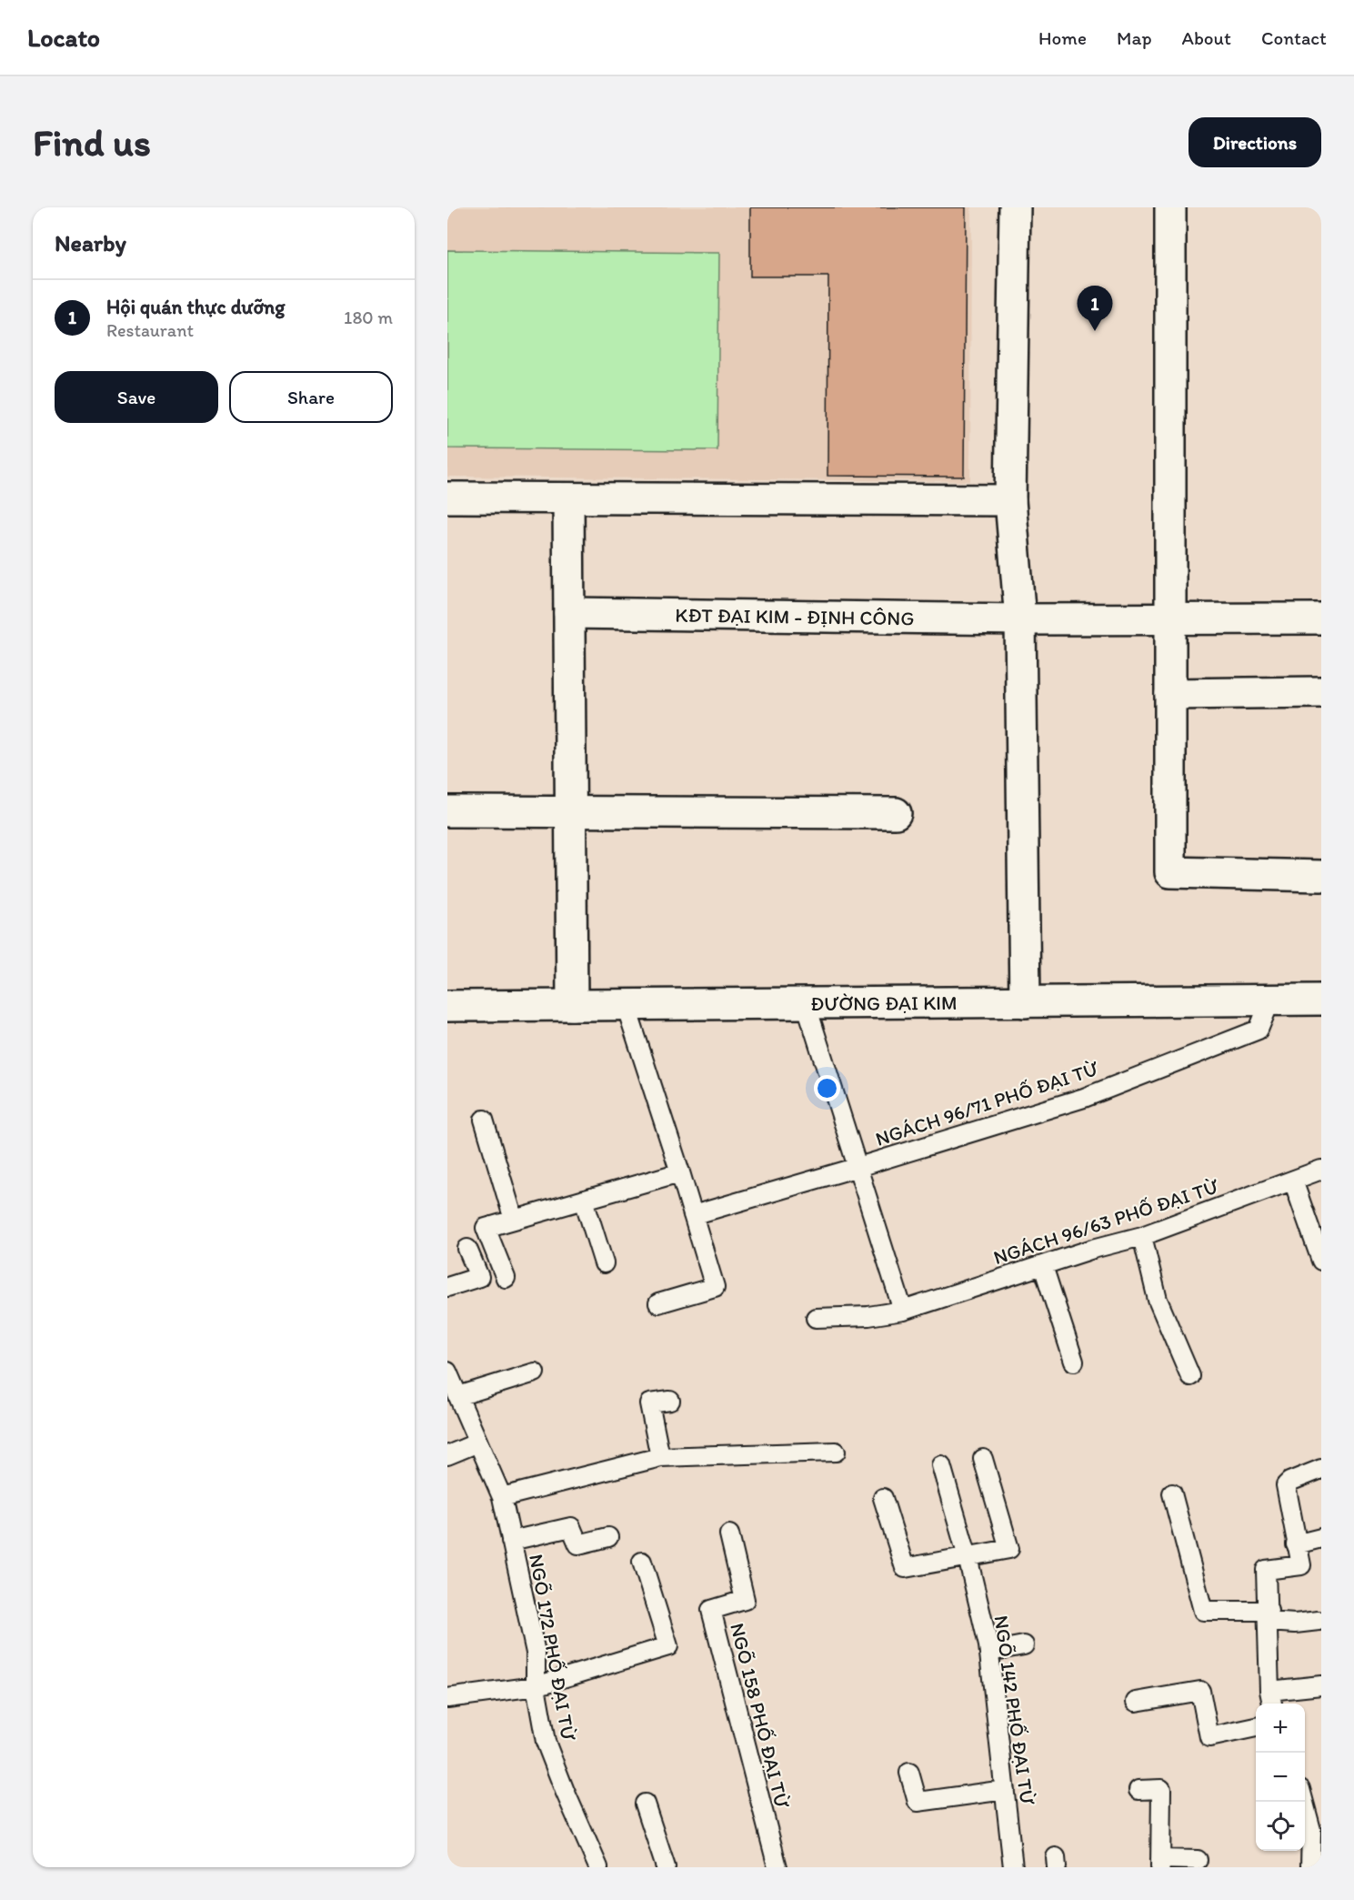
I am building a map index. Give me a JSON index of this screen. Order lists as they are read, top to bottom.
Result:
{
  "streets": {
    "street": ["KĐT ĐẠI KIM - ĐỊNH CÔNG", "ĐƯỜNG ĐẠI KIM"],
    "lane": [
      "NGÁCH 96/71 PHỐ ĐẠI TỪ",
      "NGÁCH 96/63 PHỐ ĐẠI TỪ",
      "NGÕ 172 PHỐ ĐẠI TỪ",
      "NGÕ 142 PHỐ ĐẠI TỪ",
      "NGÕ 158 PHỐ ĐẠI TỪ"
    ]
  },
  "crossings": [
    ["ĐƯỜNG ĐẠI KIM", "NGÁCH 96/71 PHỐ ĐẠI TỪ"]
  ],
  "page": {
    "header": "Locato",
    "nav": [
      "Home",
      "Map",
      "About",
      "Contact"
    ],
    "buttons": [
      "Directions",
      ["Save", "Share"]
    ],
    "title": "Find us",
    "heading": "Nearby",
    "list": [
      {
        "mark": "1",
        "name": "Hội quán thực dưỡng",
        "note": "Restaurant",
        "value": "180 m"
      }
    ],
    "pins": "1",
    "map_buttons": ["+", "−"]
  }
}
